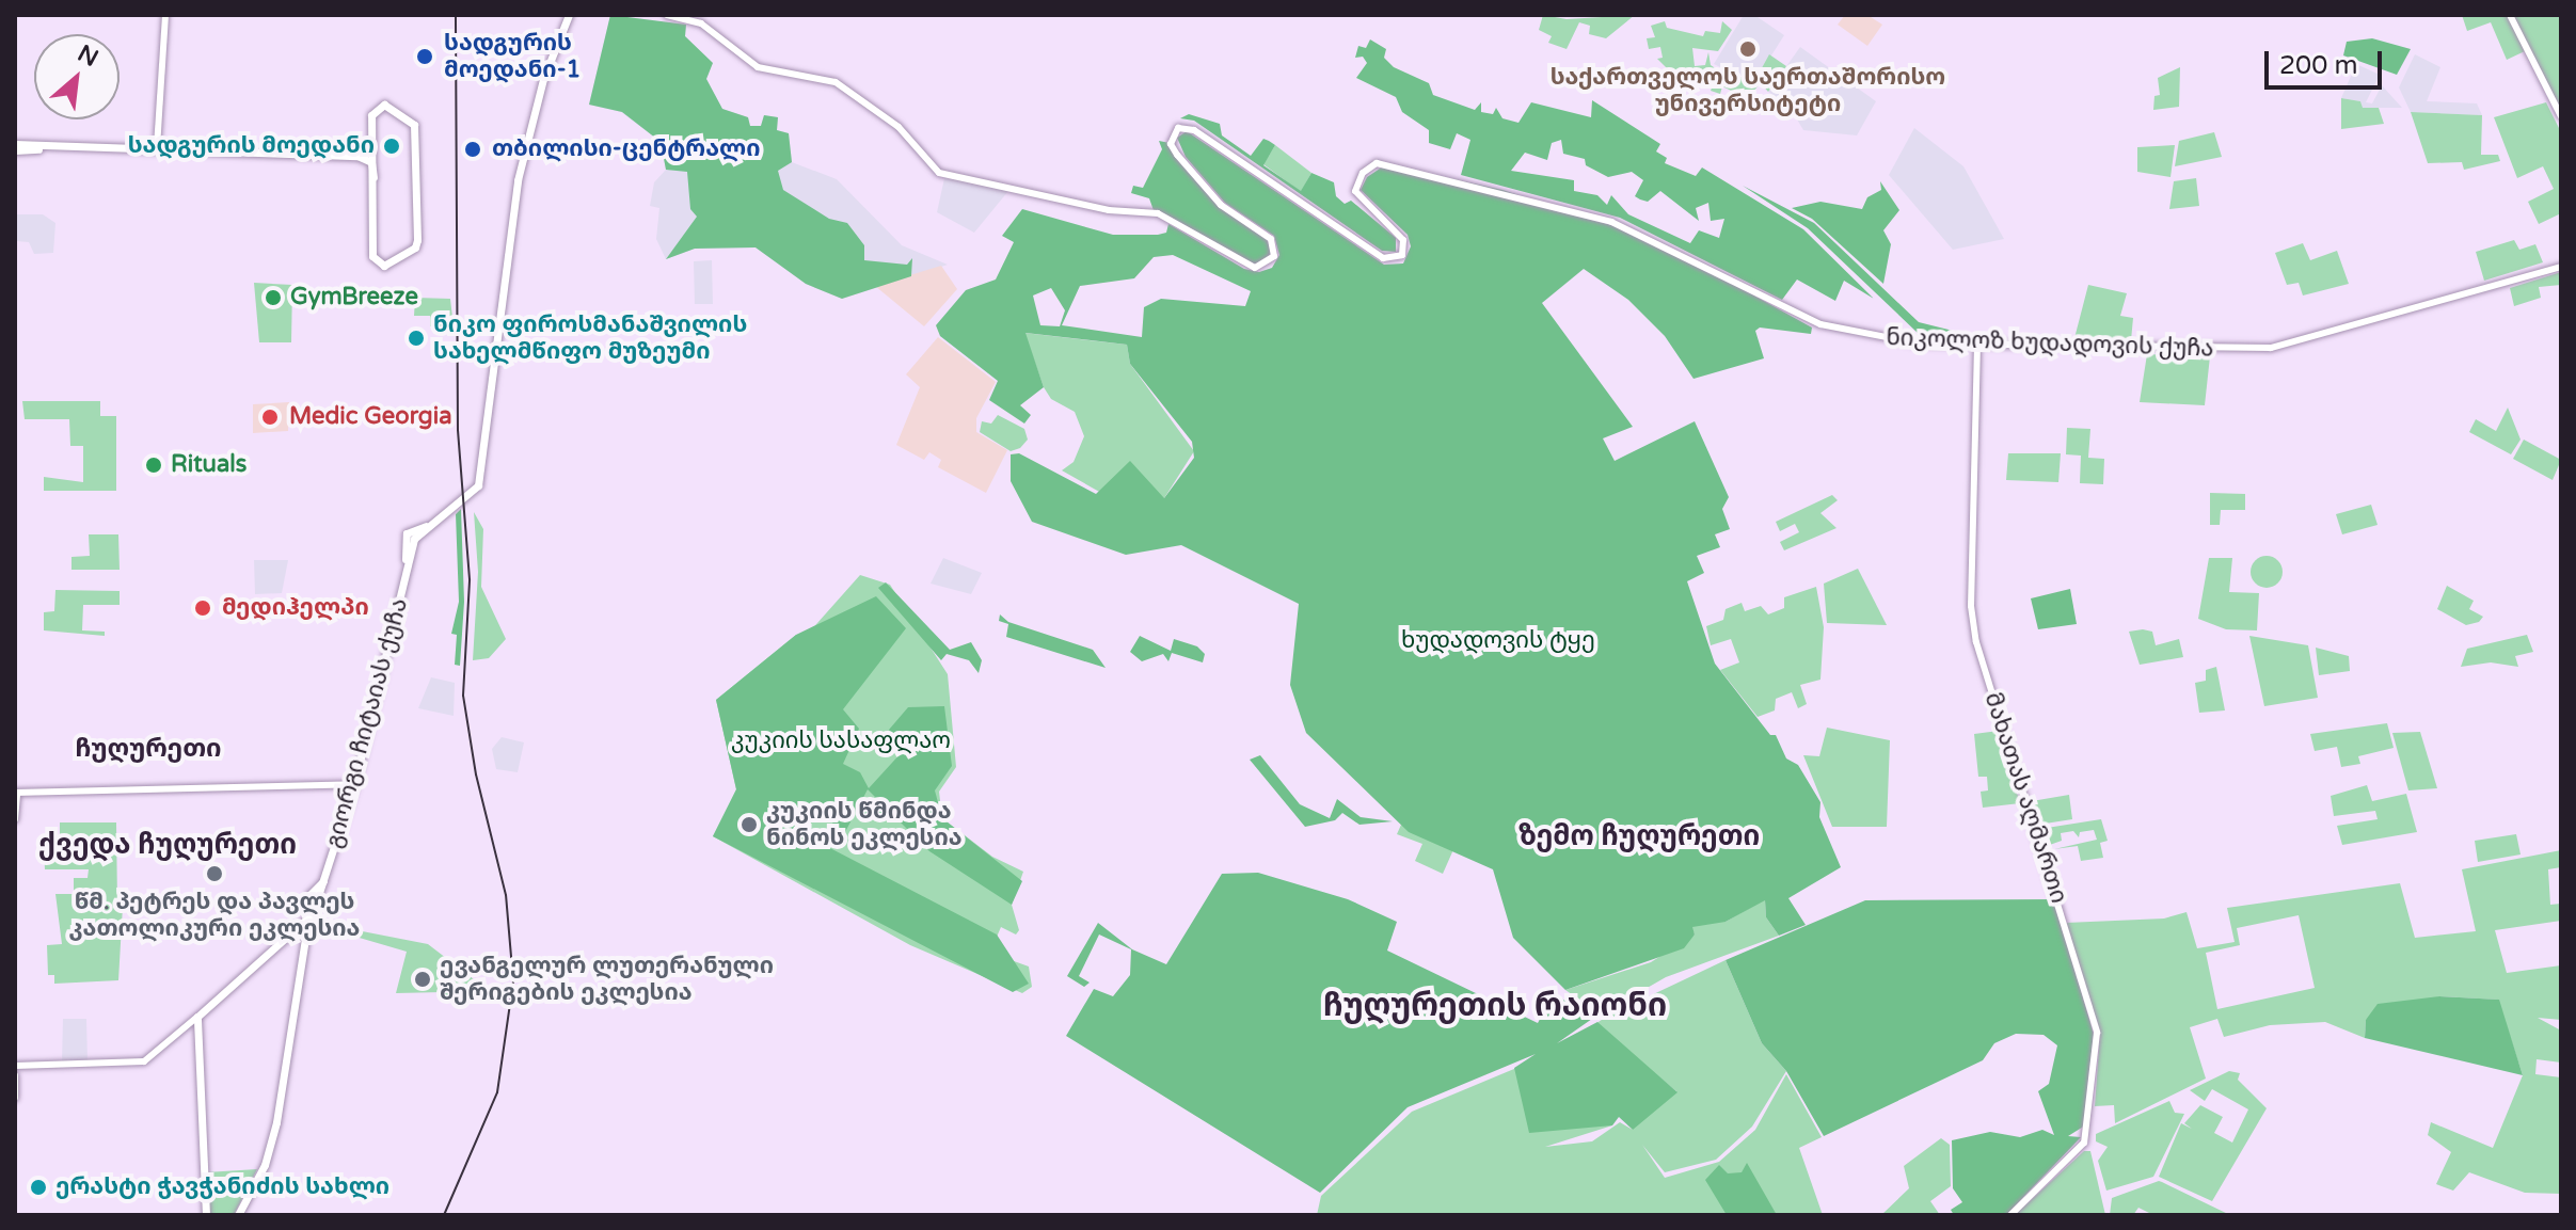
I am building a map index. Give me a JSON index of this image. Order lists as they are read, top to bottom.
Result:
{
  "streets": {
    "main road": ["ნიკოლოზ ხუდადოვის ქუჩა", "გიორგი ჩიტაიას ქუჩა", "მახათას აღმართი"]
  },
  "crossings": [
    ["ნიკოლოზ ხუდადოვის ქუჩა", "მახათას აღმართი"]
  ],
  "districts": [
    "ჩუღურეთი",
    "ზემო ჩუღურეთი",
    "ქვედა ჩუღურეთი",
    "ჩუღურეთის რაიონი"
  ],
  "parks": ["ხუდადოვის ტყე", "კუკიის სასაფლაო"],
  "places": [
    "საქართველოს საერთაშორისო უნივერსიტეტი",
    "სადგურის მოედანი-1",
    "სადგურის მოედანი",
    "თბილისი-ცენტრალი",
    "GymBreeze",
    "ნიკო ფიროსმანაშვილის სახელმწიფო მუზეუმი",
    "Medic Georgia",
    "Rituals",
    "მედიჰელპი",
    "კუკიის წმინდა ნინოს ეკლესია",
    "წმ. პეტრეს და პავლეს კათოლიკური ეკლესია",
    "ევანგელურ ლუთერანული შერიგების ეკლესია",
    "ერასტი ჭავჭანიძის სახლი"
  ],
  "scale_bar": "200 m",
  "north": "top right"
}
